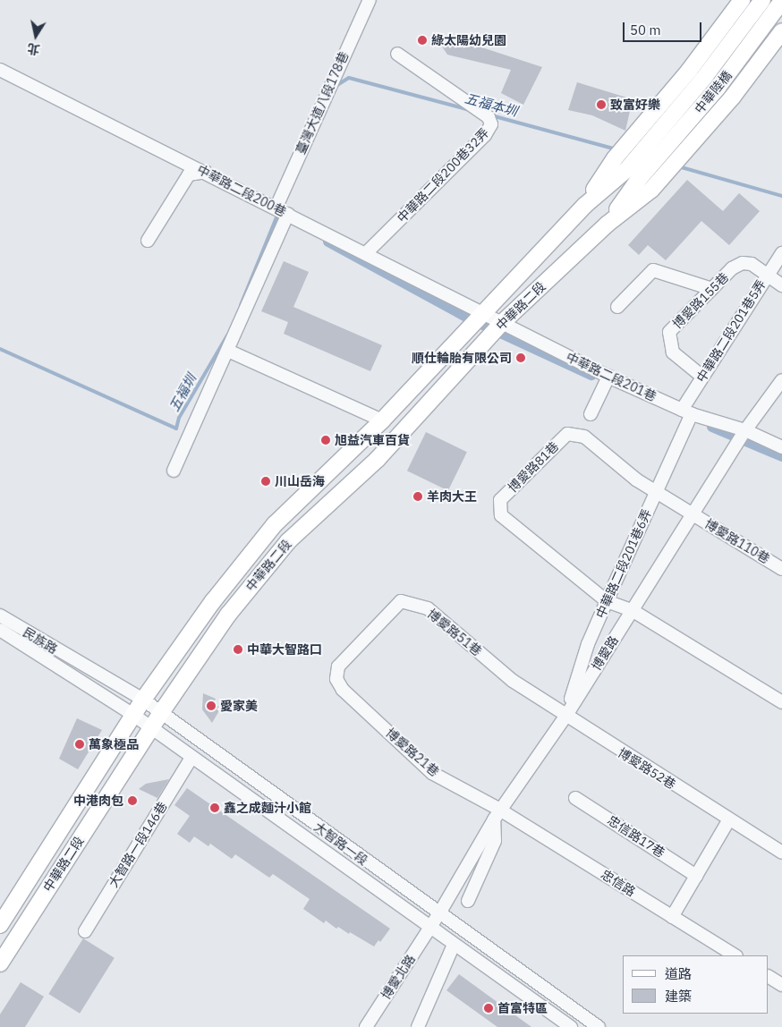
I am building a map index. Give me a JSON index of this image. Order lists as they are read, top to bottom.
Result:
{
  "streets": {
    "main road": ["中華陸橋", "中華路二段"],
    "street": [
      "臺灣大道八段178巷",
      "中華路二段200巷32弄",
      "中華路二段200巷",
      "博愛路155巷",
      "中華路二段201巷5弄",
      "中華路二段201巷",
      "博愛路81巷",
      "博愛路110巷",
      "中華路二段201巷6弄",
      "博愛路51巷",
      "民族路",
      "博愛路",
      "博愛路21巷",
      "博愛路52巷",
      "忠信路17巷",
      "大智路一段",
      "大智路一段146巷",
      "忠信路",
      "博愛北路"
    ]
  },
  "crossings": [
    ["中華陸橋", "中華路二段"],
    ["臺灣大道八段178巷", "中華路二段200巷"],
    ["中華路二段200巷32弄", "中華路二段200巷"],
    ["中華路二段200巷", "中華路二段"],
    ["中華路二段200巷", "中華路二段201巷"],
    ["博愛路155巷", "中華路二段201巷5弄"],
    ["中華路二段", "中華路二段201巷"],
    ["中華路二段", "大智路一段"],
    ["中華路二段201巷5弄", "中華路二段201巷"],
    ["中華路二段201巷5弄", "中華路二段201巷6弄"],
    ["中華路二段201巷", "中華路二段201巷6弄"],
    ["中華路二段201巷", "博愛路"],
    ["博愛路81巷", "博愛路110巷"],
    ["博愛路81巷", "中華路二段201巷6弄"],
    ["博愛路81巷", "博愛路"],
    ["博愛路110巷", "博愛路"],
    ["中華路二段201巷6弄", "博愛路51巷"],
    ["中華路二段201巷6弄", "博愛路"],
    ["中華路二段201巷6弄", "博愛路52巷"],
    ["博愛路51巷", "博愛路"],
    ["博愛路51巷", "博愛路21巷"],
    ["博愛路51巷", "博愛路52巷"],
    ["民族路", "大智路一段"],
    ["博愛路", "博愛路21巷"],
    ["博愛路", "博愛路52巷"],
    ["博愛路", "大智路一段"],
    ["博愛路", "忠信路"],
    ["博愛路", "博愛北路"],
    ["博愛路21巷", "忠信路"],
    ["大智路一段", "大智路一段146巷"],
    ["大智路一段", "博愛北路"]
  ],
  "water": ["五福本圳", "五福圳"],
  "places": [
    "綠太陽幼兒園",
    "致富好樂",
    "順仕輪胎有限公司",
    "旭益汽車百貨",
    "川山岳海",
    "羊肉大王",
    "中華大智路口",
    "愛家美",
    "萬象極品",
    "中港肉包",
    "鑫之成麵汁小館",
    "首富特區"
  ],
  "legend": ["道路", "建築"],
  "scale_bar": "50 m",
  "north": "bottom"
}
